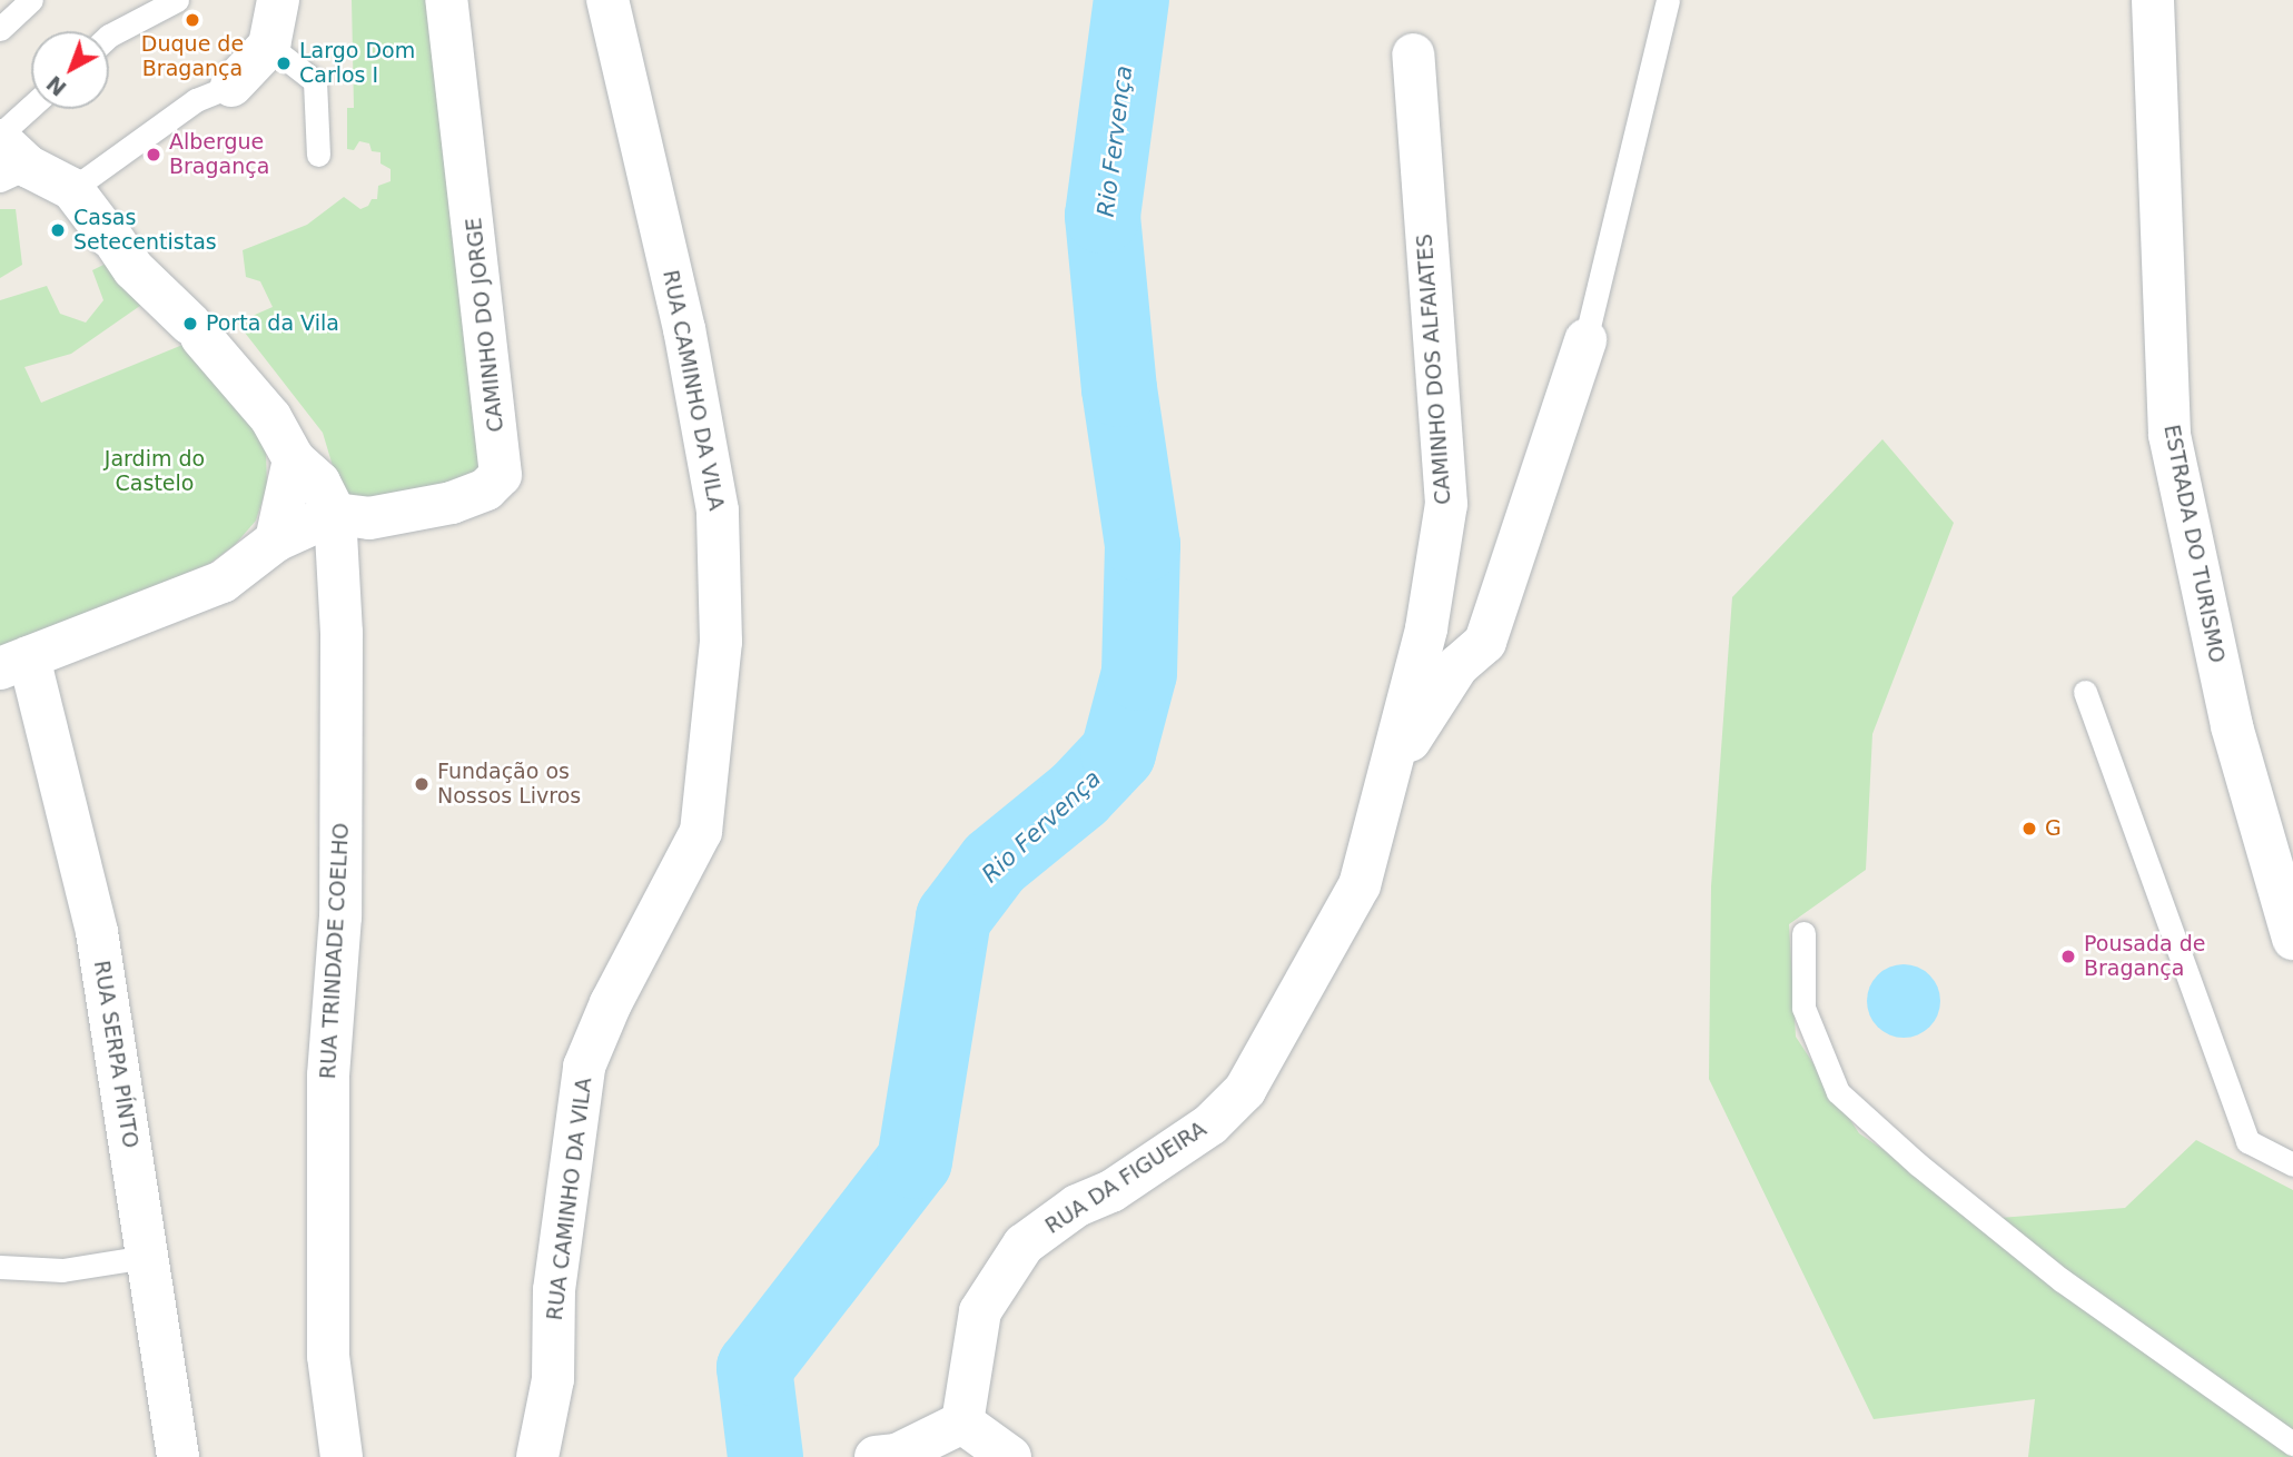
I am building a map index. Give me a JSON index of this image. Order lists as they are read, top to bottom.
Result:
{
  "streets": {
    "street": [
      "CAMINHO DO JORGE",
      "CAMINHO DOS ALFAIATES",
      "RUA CAMINHO DA VILA",
      "ESTRADA DO TURISMO",
      "RUA TRINDADE COELHO",
      "RUA SERPA PÍNTO",
      "RUA DA FIGUEIRA"
    ]
  },
  "crossings": [
    ["CAMINHO DO JORGE", "RUA TRINDADE COELHO"],
    ["CAMINHO DOS ALFAIATES", "RUA DA FIGUEIRA"]
  ],
  "water": ["Rio Fervença"],
  "parks": ["Jardim do Castelo"],
  "places": [
    "Duque de Bragança",
    "Largo Dom Carlos I",
    "Albergue Bragança",
    "Casas Setecentistas",
    "Porta da Vila",
    "Fundação os Nossos Livros",
    "G",
    "Pousada de Bragança"
  ],
  "north": "bottom left"
}
